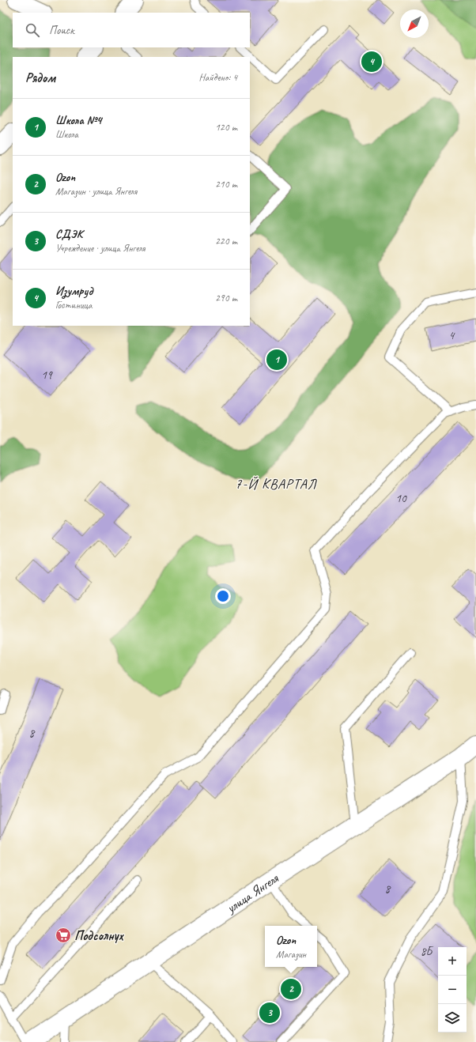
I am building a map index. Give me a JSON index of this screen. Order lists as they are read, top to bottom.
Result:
{
  "streets": {
    "street": ["улица Янгеля"]
  },
  "districts": ["7-Й КВАРТАЛ"],
  "places": {
    "supermarket": ["Подсолнух"]
  },
  "house_numbers": [
    "4",
    "19",
    "10",
    "8",
    "8",
    "8Б"
  ],
  "north": "bottom left",
  "page": {
    "search": "Поиск",
    "pins": [
      "4",
      "1",
      "2",
      "3"
    ],
    "heading": ["Рядом", "Найдено: 4"],
    "list": [
      {
        "mark": "1",
        "name": "Школа №4",
        "note": "Школа",
        "value": "120 m"
      },
      {
        "mark": "2",
        "name": "Ozon",
        "note": "Магазин · улица Янгеля",
        "value": "210 m"
      },
      {
        "mark": "3",
        "name": "СДЭК",
        "note": "Учреждение · улица Янгеля",
        "value": "220 m"
      },
      {
        "mark": "4",
        "name": "Изумруд",
        "note": "Гостиница",
        "value": "290 m"
      }
    ],
    "popup": ["Ozon", "Магазин"],
    "map_buttons": ["+", "−"]
  }
}
